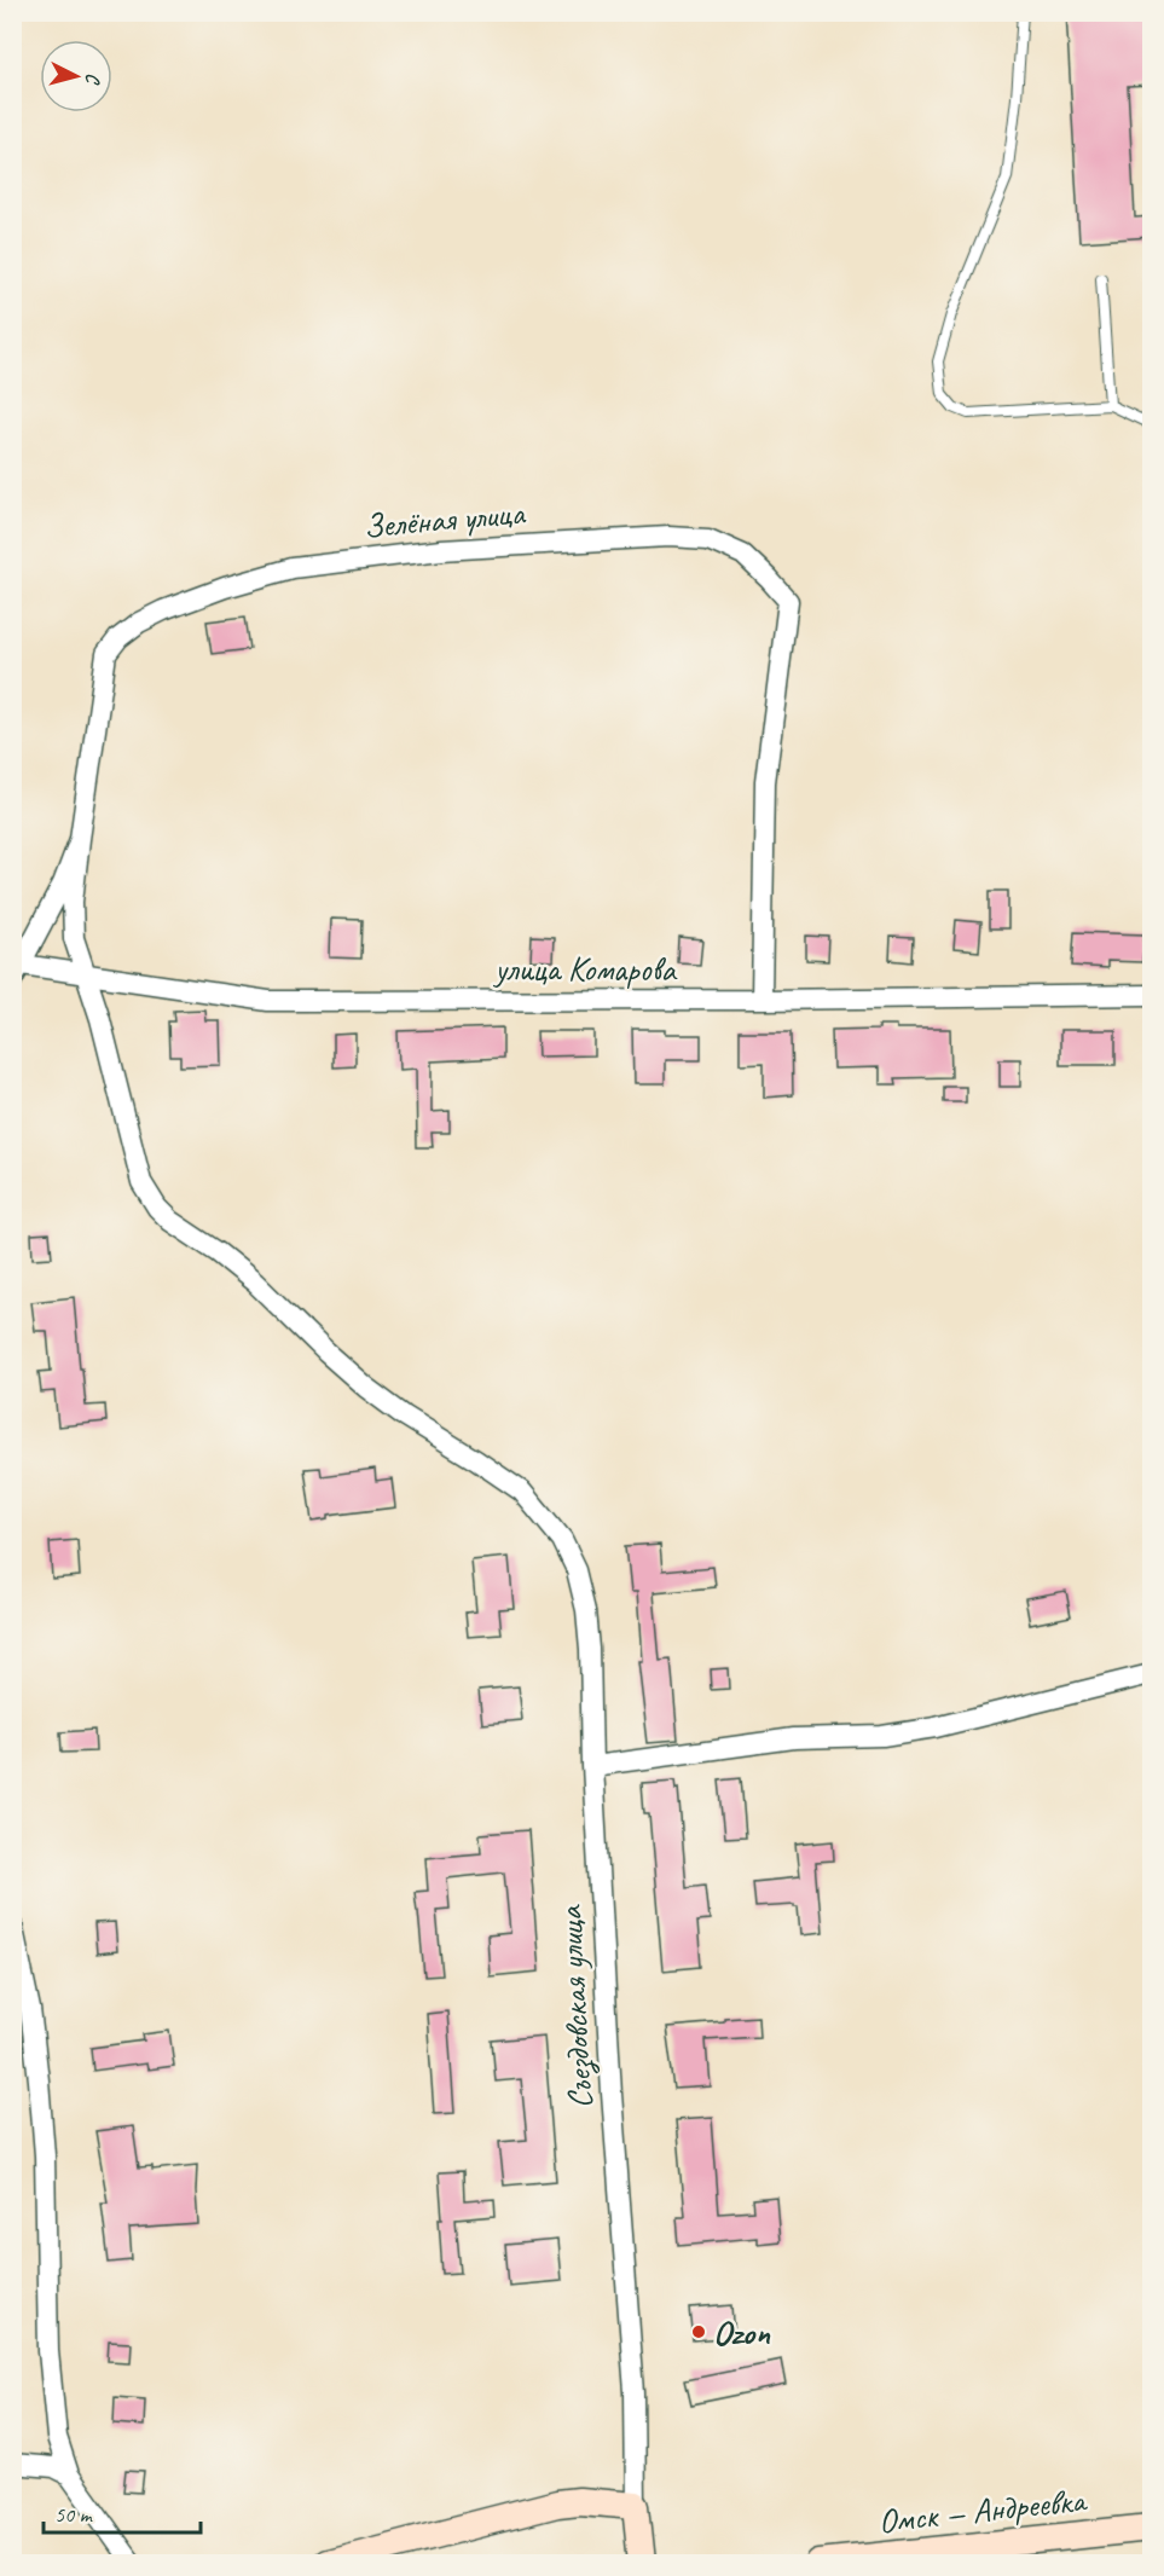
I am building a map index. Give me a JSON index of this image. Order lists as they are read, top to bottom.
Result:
{
  "streets": {
    "street": [
      "Зелёная улица",
      "улица Комарова",
      "Съездовская улица",
      "Омск — Андреевка"
    ]
  },
  "crossings": [
    ["Зелёная улица", "улица Комарова"],
    ["Зелёная улица", "Съездовская улица"],
    ["улица Комарова", "Съездовская улица"]
  ],
  "places": ["Ozon"],
  "scale_bar": "50 m",
  "north": "right"
}
